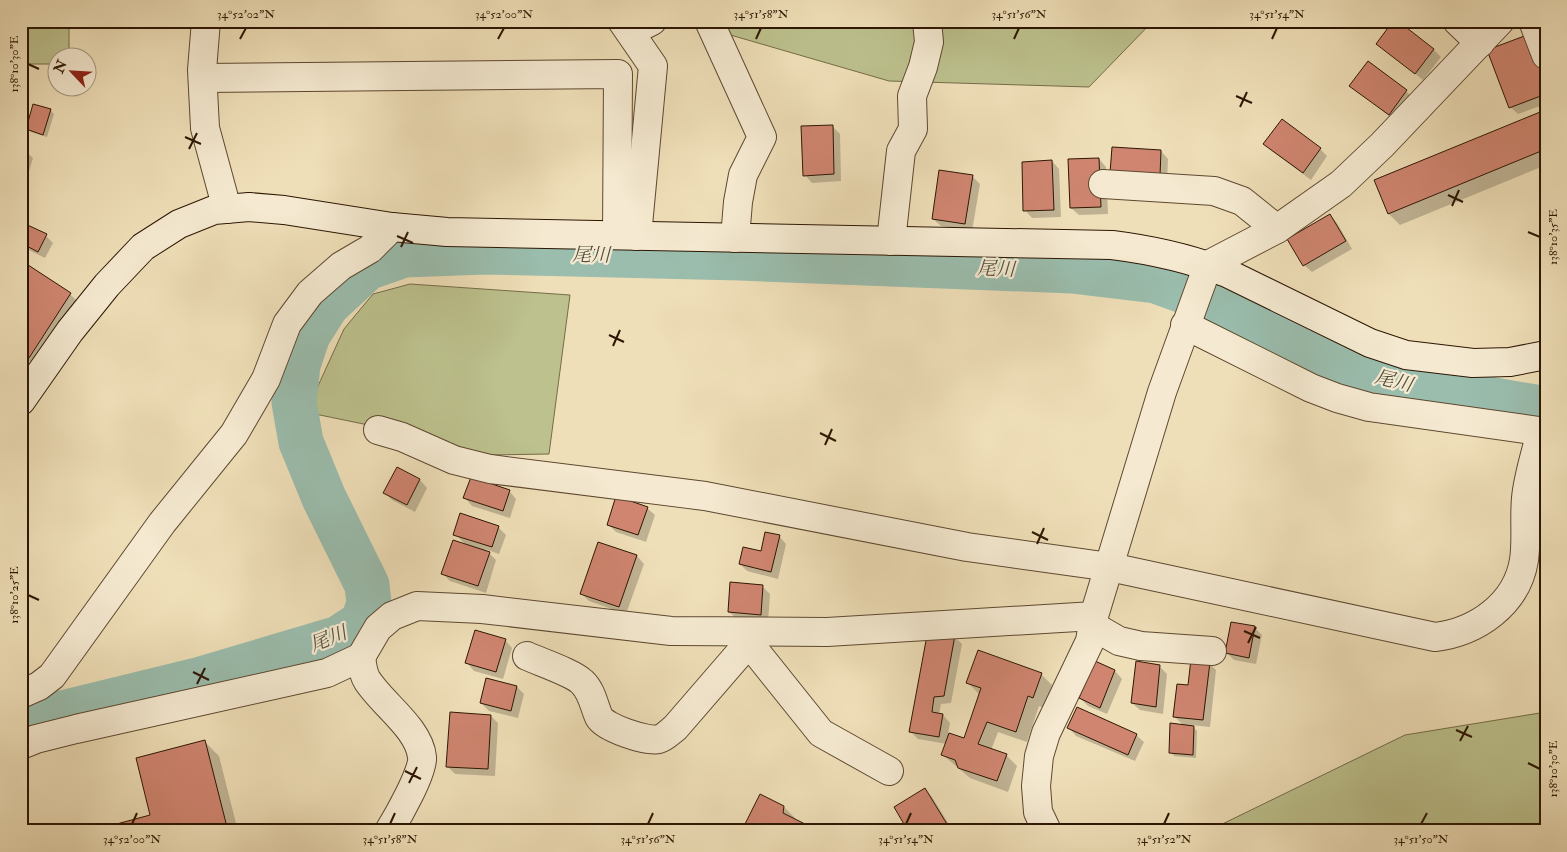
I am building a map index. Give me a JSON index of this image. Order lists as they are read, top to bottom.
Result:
{
  "water": ["尾川"],
  "north": "top left",
  "coordinates": [
    "34°52'02\"N",
    "34°52'00\"N",
    "34°51'58\"N",
    "34°51'56\"N",
    "34°51'54\"N",
    "138°10'30\"E",
    "138°10'35\"E",
    "138°10'25\"E",
    "34°51'52\"N",
    "34°51'50\"N"
  ]
}
